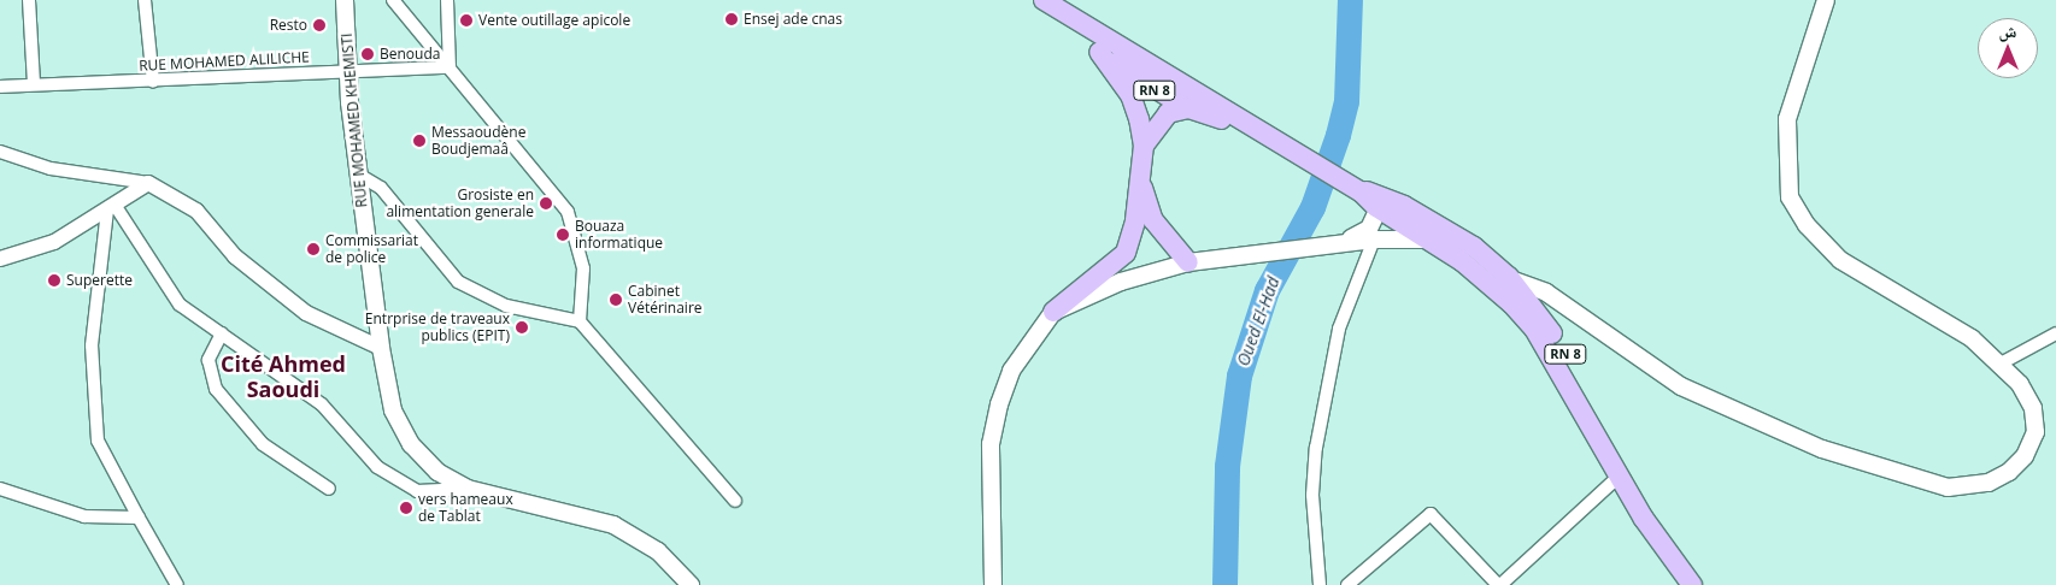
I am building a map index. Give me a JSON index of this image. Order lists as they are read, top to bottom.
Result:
{
  "streets": {
    "main road": ["RN 8", "RUE MOHAMED KHEMISTI"],
    "street": ["RUE MOHAMED ALILICHE"]
  },
  "crossings": [
    ["RUE MOHAMED ALILICHE", "RUE MOHAMED KHEMISTI"]
  ],
  "districts": ["Cité Ahmed Saoudi"],
  "water": ["Oued El-Had"],
  "places": [
    "Ensej ade cnas",
    "Vente outillage apicole",
    "Resto",
    "Benouda",
    "Messaoudène Boudjemaâ",
    "Grosiste en alimentation generale",
    "Bouaza informatique",
    "Commissariat de police",
    "Superette",
    "Cabinet Vétérinaire",
    "Entrprise de traveaux publics (EPIT)",
    "vers hameaux de Tablat"
  ],
  "north": "top"
}
